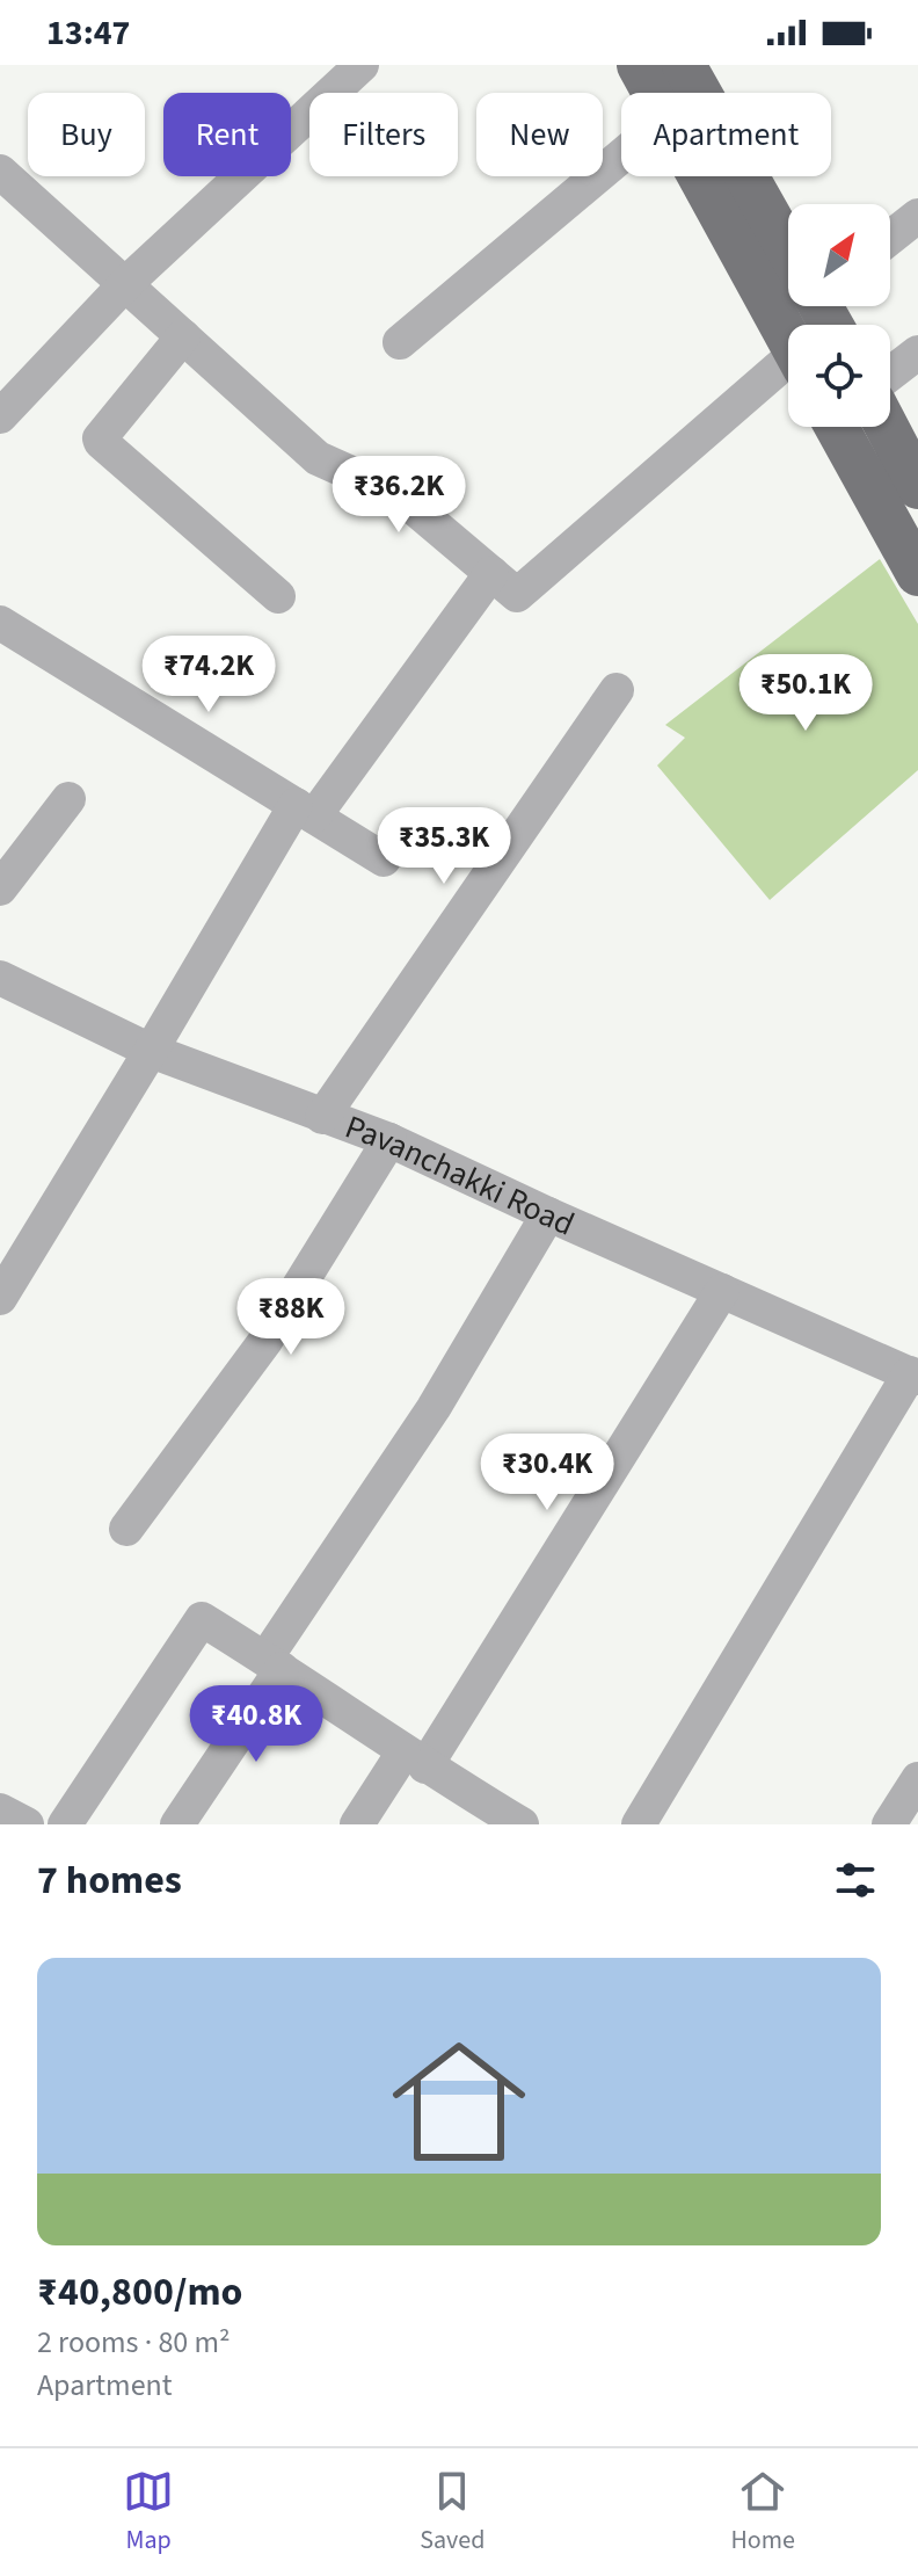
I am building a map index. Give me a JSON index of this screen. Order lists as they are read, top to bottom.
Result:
{
  "streets": {
    "street": ["Pavanchakki Road"]
  },
  "north": "top right",
  "page": {
    "status": "13:47",
    "chip": [
      "Buy",
      "Rent",
      "Filters",
      "New",
      "Apartment"
    ],
    "price": [
      "₹36.2K",
      "₹74.2K",
      "₹50.1K",
      "₹35.3K",
      "₹88K",
      "₹30.4K",
      "₹40.8K"
    ],
    "heading": "7 homes",
    "list": [
      {
        "name": "₹40,800/mo",
        "note": "2 rooms · 80 m² · Apartment"
      }
    ],
    "tabs": ["Map", "Saved", "Home"]
  }
}
